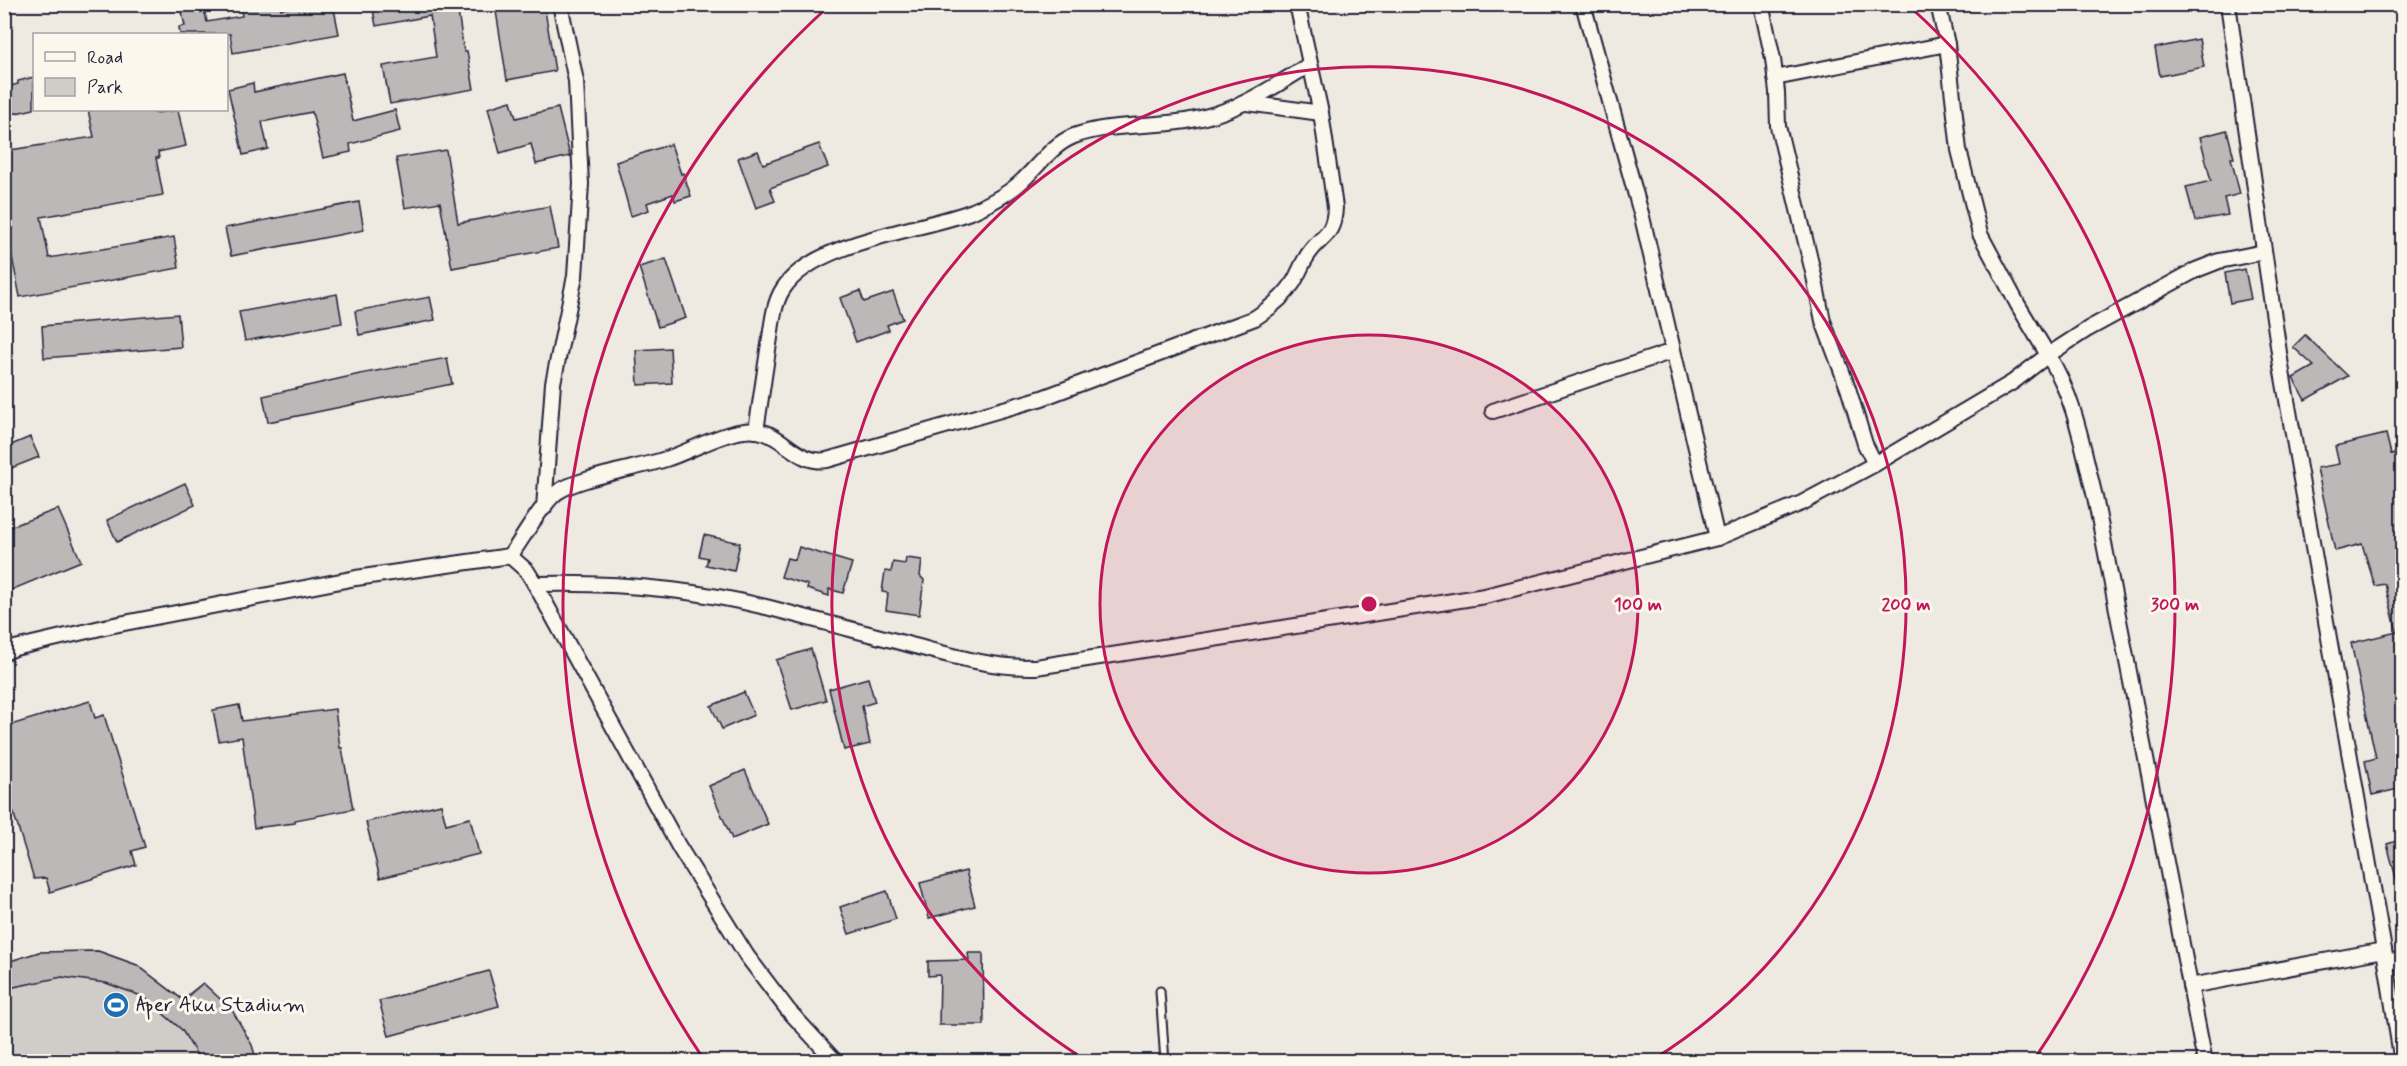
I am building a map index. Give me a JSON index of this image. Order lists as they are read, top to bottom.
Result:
{
  "places": {
    "sports": ["Aper Aku Stadium"]
  },
  "legend": ["Road", "Park"],
  "rings": ["100 m", "200 m", "300 m"]
}
